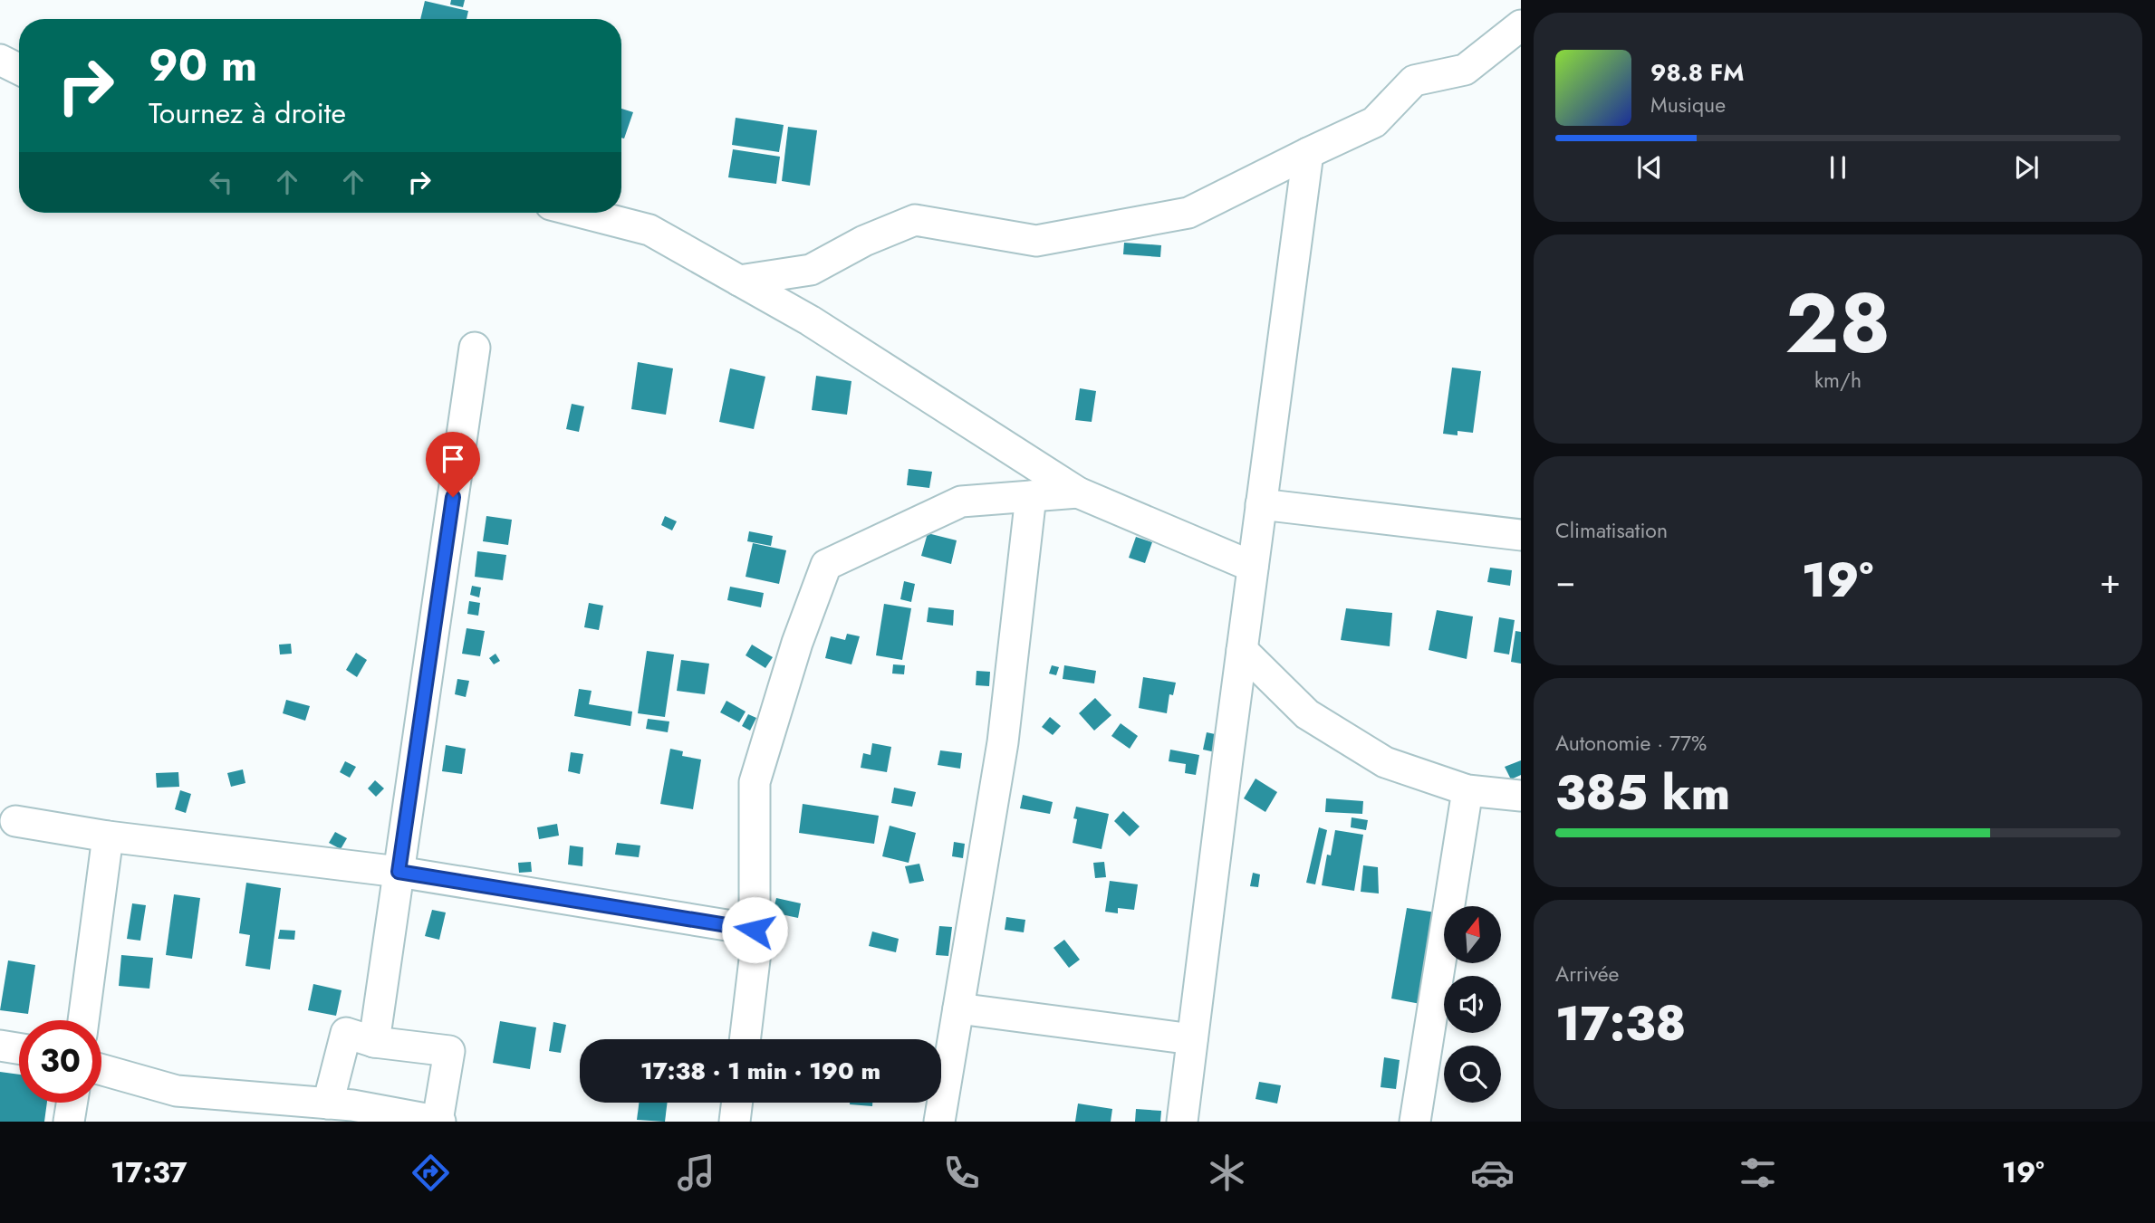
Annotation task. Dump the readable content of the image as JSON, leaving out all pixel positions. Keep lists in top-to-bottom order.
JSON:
{
  "north": "top",
  "page": {
    "turn": ["90 m", "Tournez à droite"],
    "song": ["98.8 FM", "Musique"],
    "tile": [
      ["28", "km/h"],
      "Climatisation",
      ["Autonomie · 77%", "385 km"],
      ["Arrivée", "17:38"]
    ],
    "heat": ["−", "19°", "+"],
    "limit": "30",
    "trip": "17:38 · 1 min · 190 m",
    "tabs": ["17:37", "19°"]
  }
}
